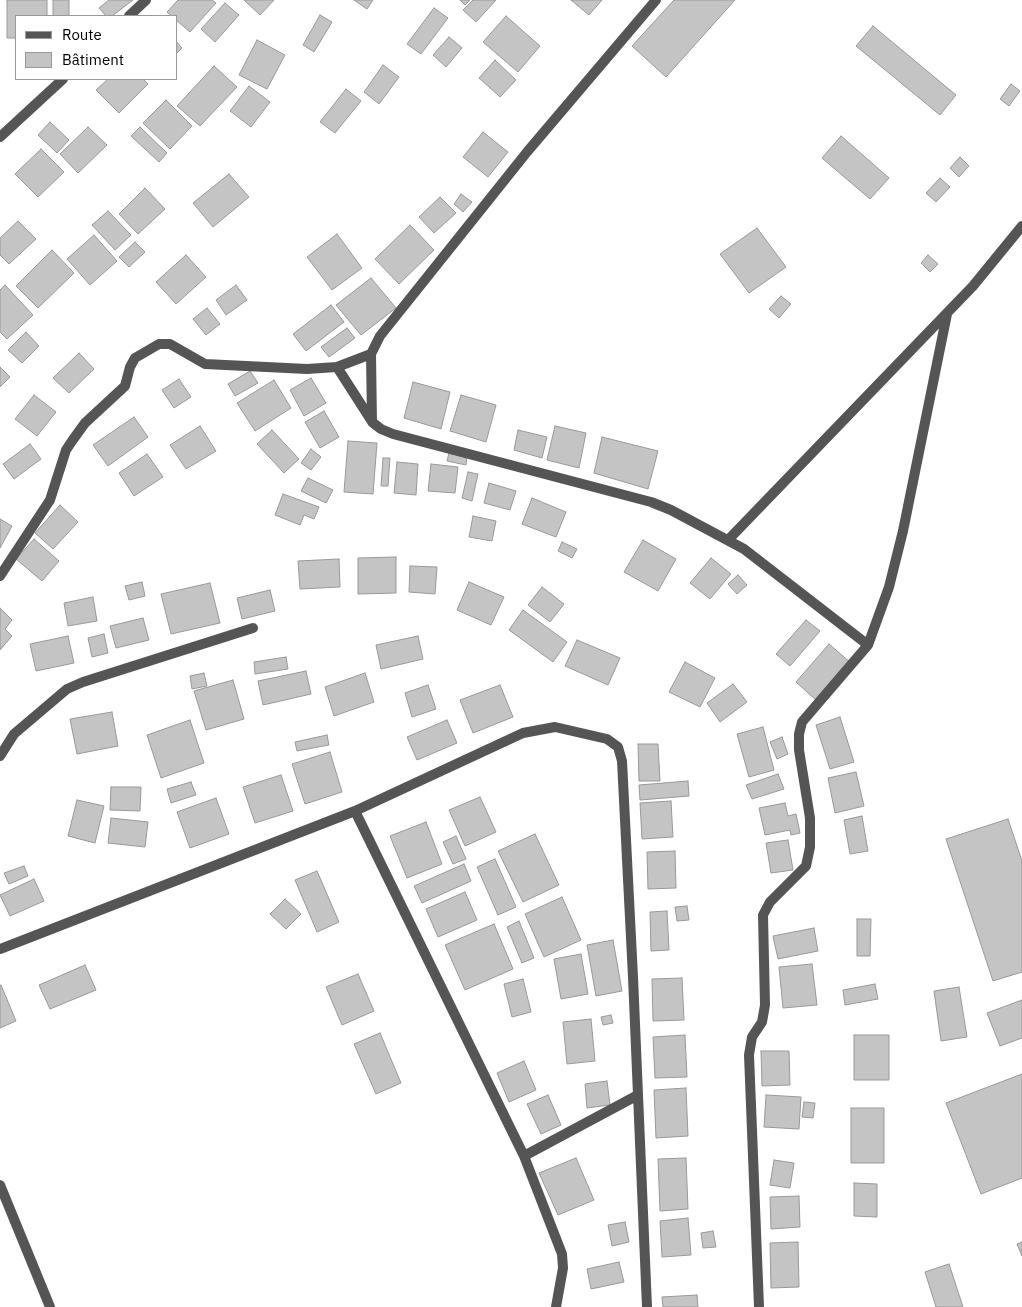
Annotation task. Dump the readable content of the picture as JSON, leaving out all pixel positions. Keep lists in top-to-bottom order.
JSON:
{
  "legend": ["Route", "Bâtiment"]
}
